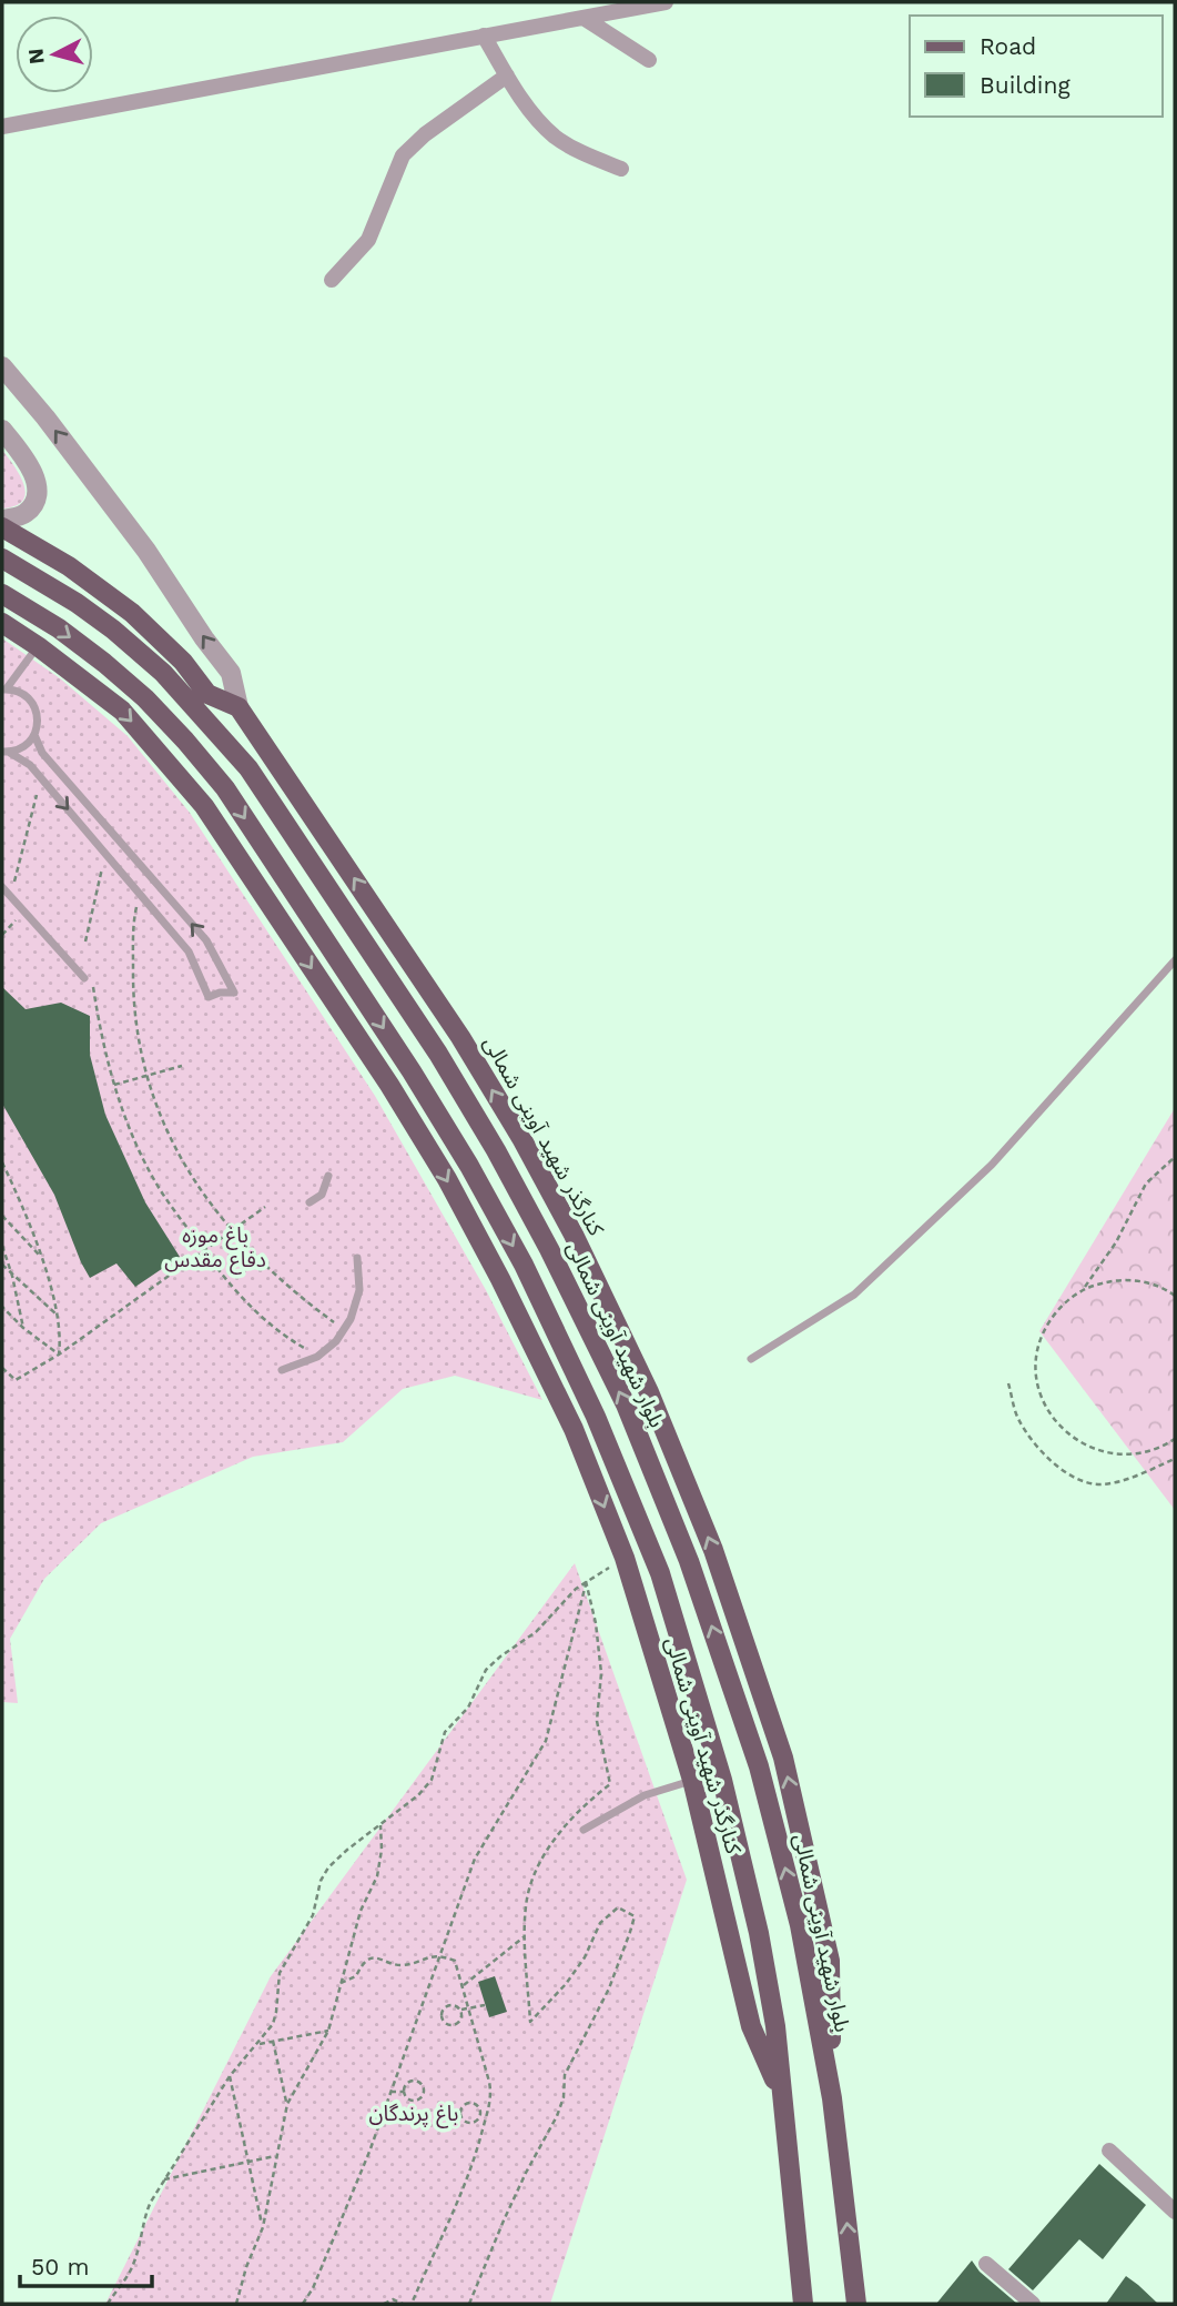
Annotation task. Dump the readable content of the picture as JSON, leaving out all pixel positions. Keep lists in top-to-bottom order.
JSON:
{
  "streets": {
    "main road": ["کنارگذر شهید آوینی شمالی", "بلوار شهید آوینی شمالی"]
  },
  "crossings": [
    ["کنارگذر شهید آوینی شمالی", "بلوار شهید آوینی شمالی"]
  ],
  "parks": ["باغ موزه دفاع مقدس", "باغ پرندگان"],
  "legend": ["Road", "Building"],
  "scale_bar": "50 m",
  "north": "left"
}
